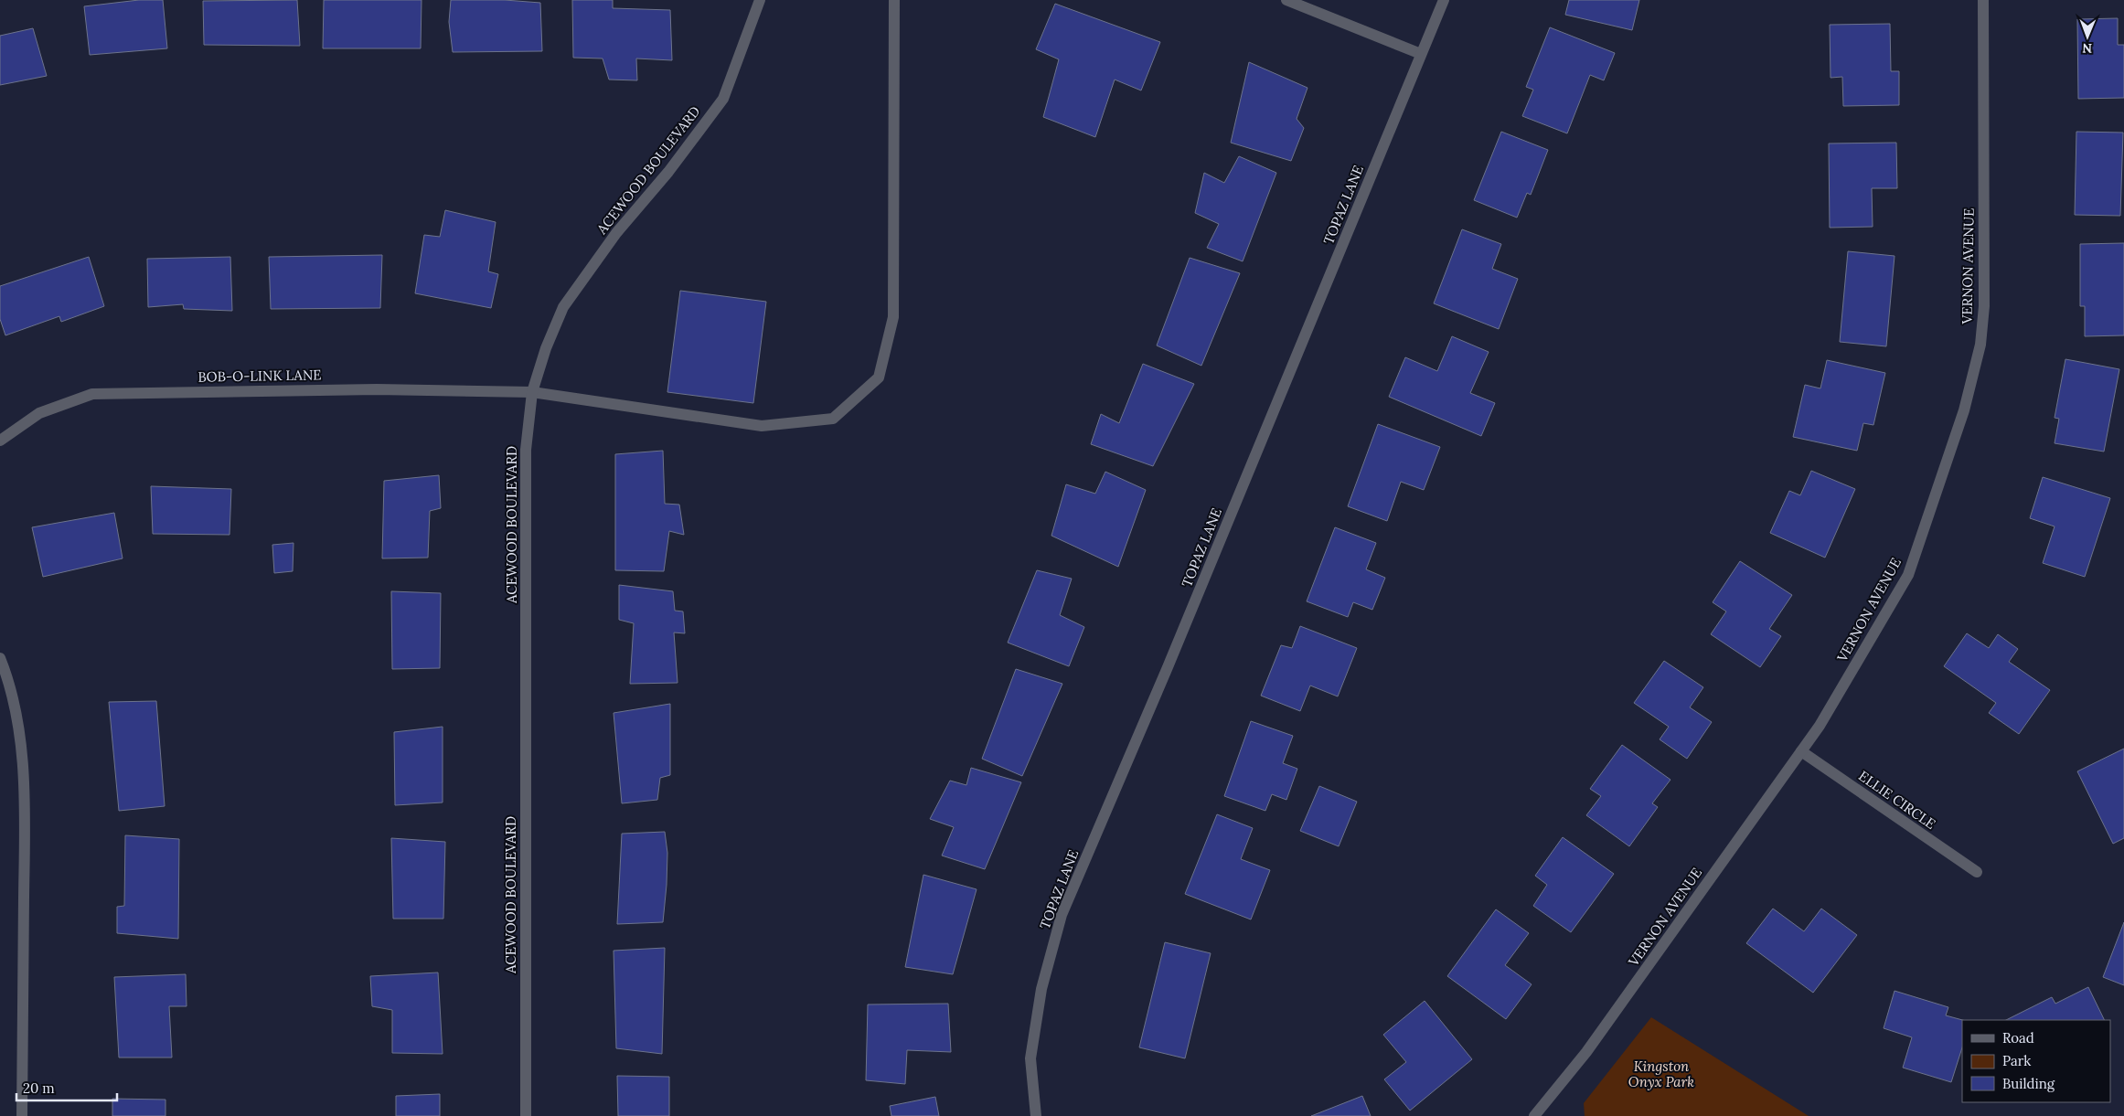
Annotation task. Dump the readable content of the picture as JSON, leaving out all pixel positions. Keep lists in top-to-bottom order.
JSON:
{
  "streets": {
    "street": [
      "ACEWOOD BOULEVARD",
      "TOPAZ LANE",
      "VERNON AVENUE",
      "BOB-O-LINK LANE",
      "ELLIE CIRCLE"
    ]
  },
  "crossings": [
    ["ACEWOOD BOULEVARD", "BOB-O-LINK LANE"],
    ["VERNON AVENUE", "ELLIE CIRCLE"]
  ],
  "parks": ["Kingston Onyx Park"],
  "legend": ["Road", "Park", "Building"],
  "scale_bar": "20 m",
  "north": "bottom"
}
